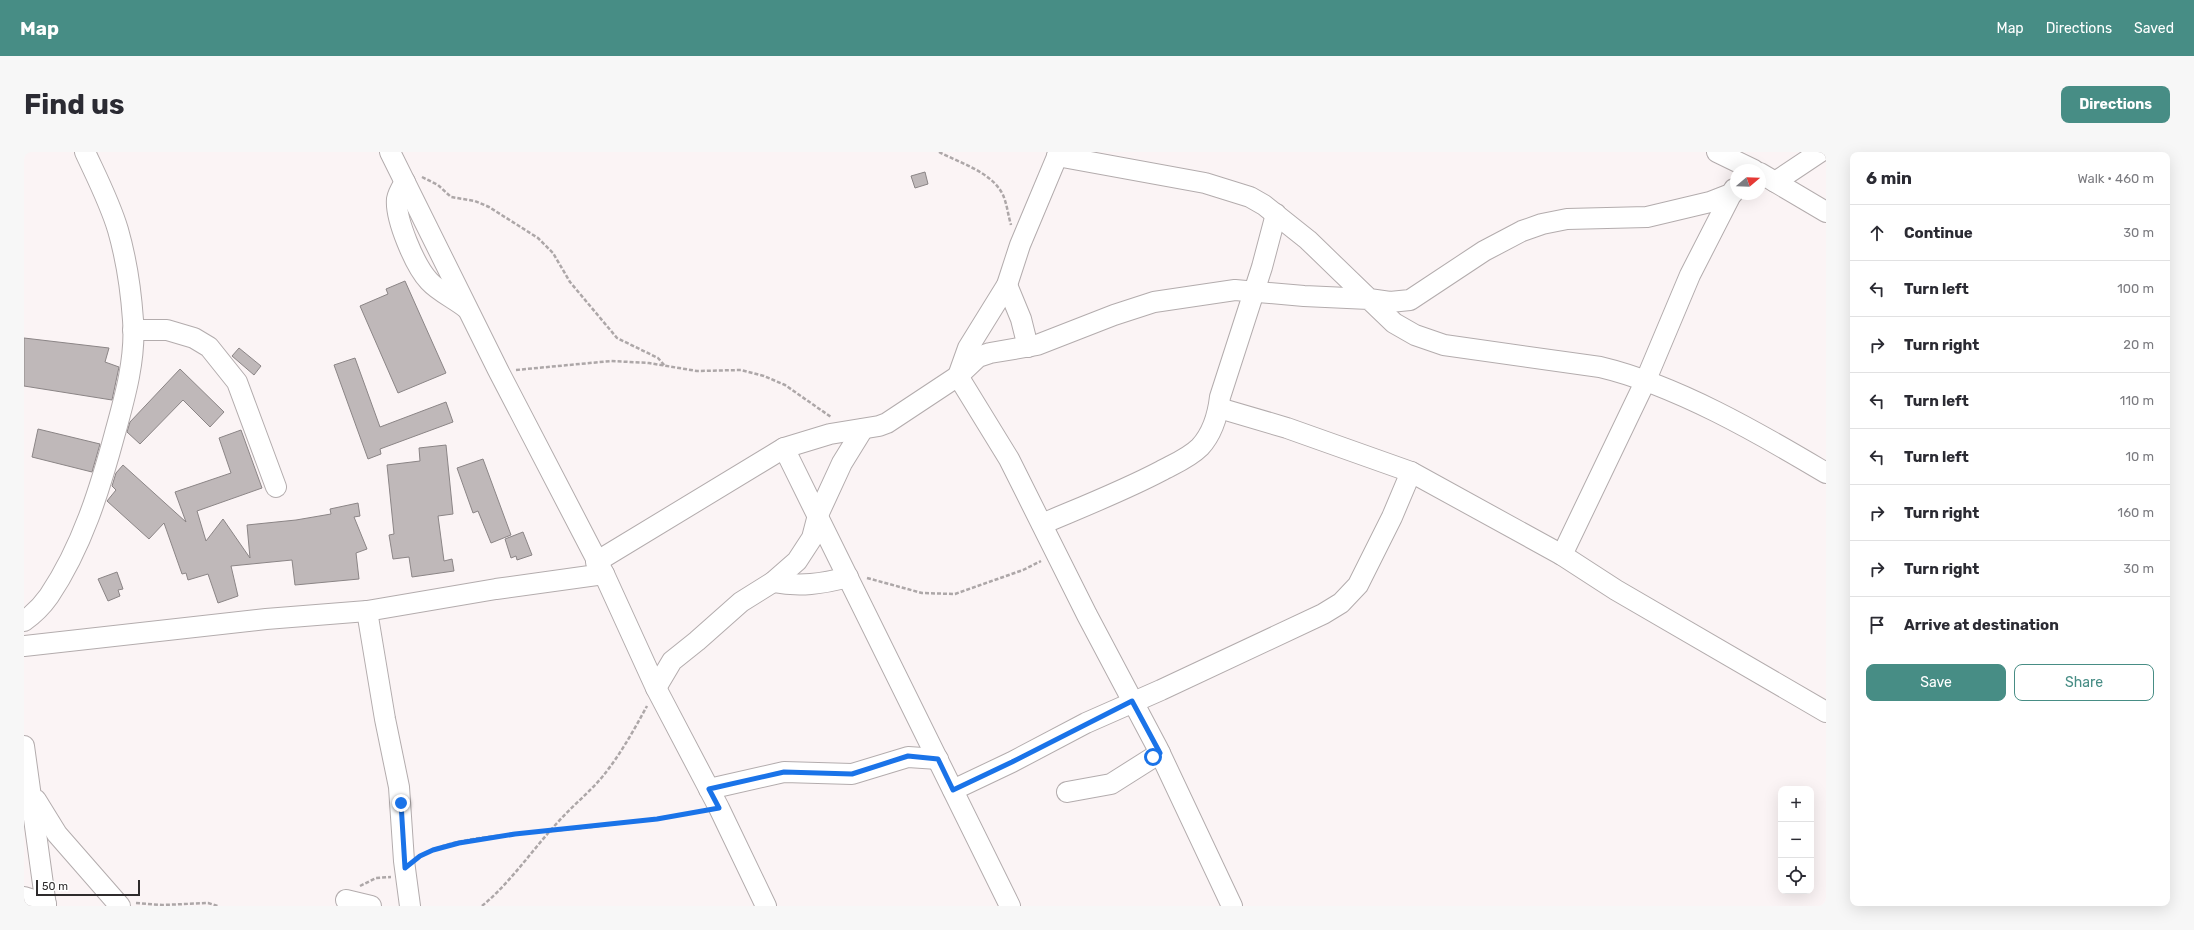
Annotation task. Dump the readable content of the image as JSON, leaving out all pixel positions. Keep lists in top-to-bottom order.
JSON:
{
  "scale_bar": "50 m",
  "north": "right",
  "page": {
    "header": "Map",
    "nav": ["Map", "Directions", "Saved"],
    "buttons": [
      "Directions",
      ["Save", "Share"]
    ],
    "title": "Find us",
    "heading": ["6 min", "Walk · 460 m"],
    "list": [
      ["Continue", "30 m"],
      ["Turn left", "100 m"],
      ["Turn right", "20 m"],
      ["Turn left", "110 m"],
      ["Turn left", "10 m"],
      ["Turn right", "160 m"],
      ["Turn right", "30 m"],
      "Arrive at destination"
    ],
    "map_buttons": ["+", "−"],
    "scale": "50 m"
  }
}
